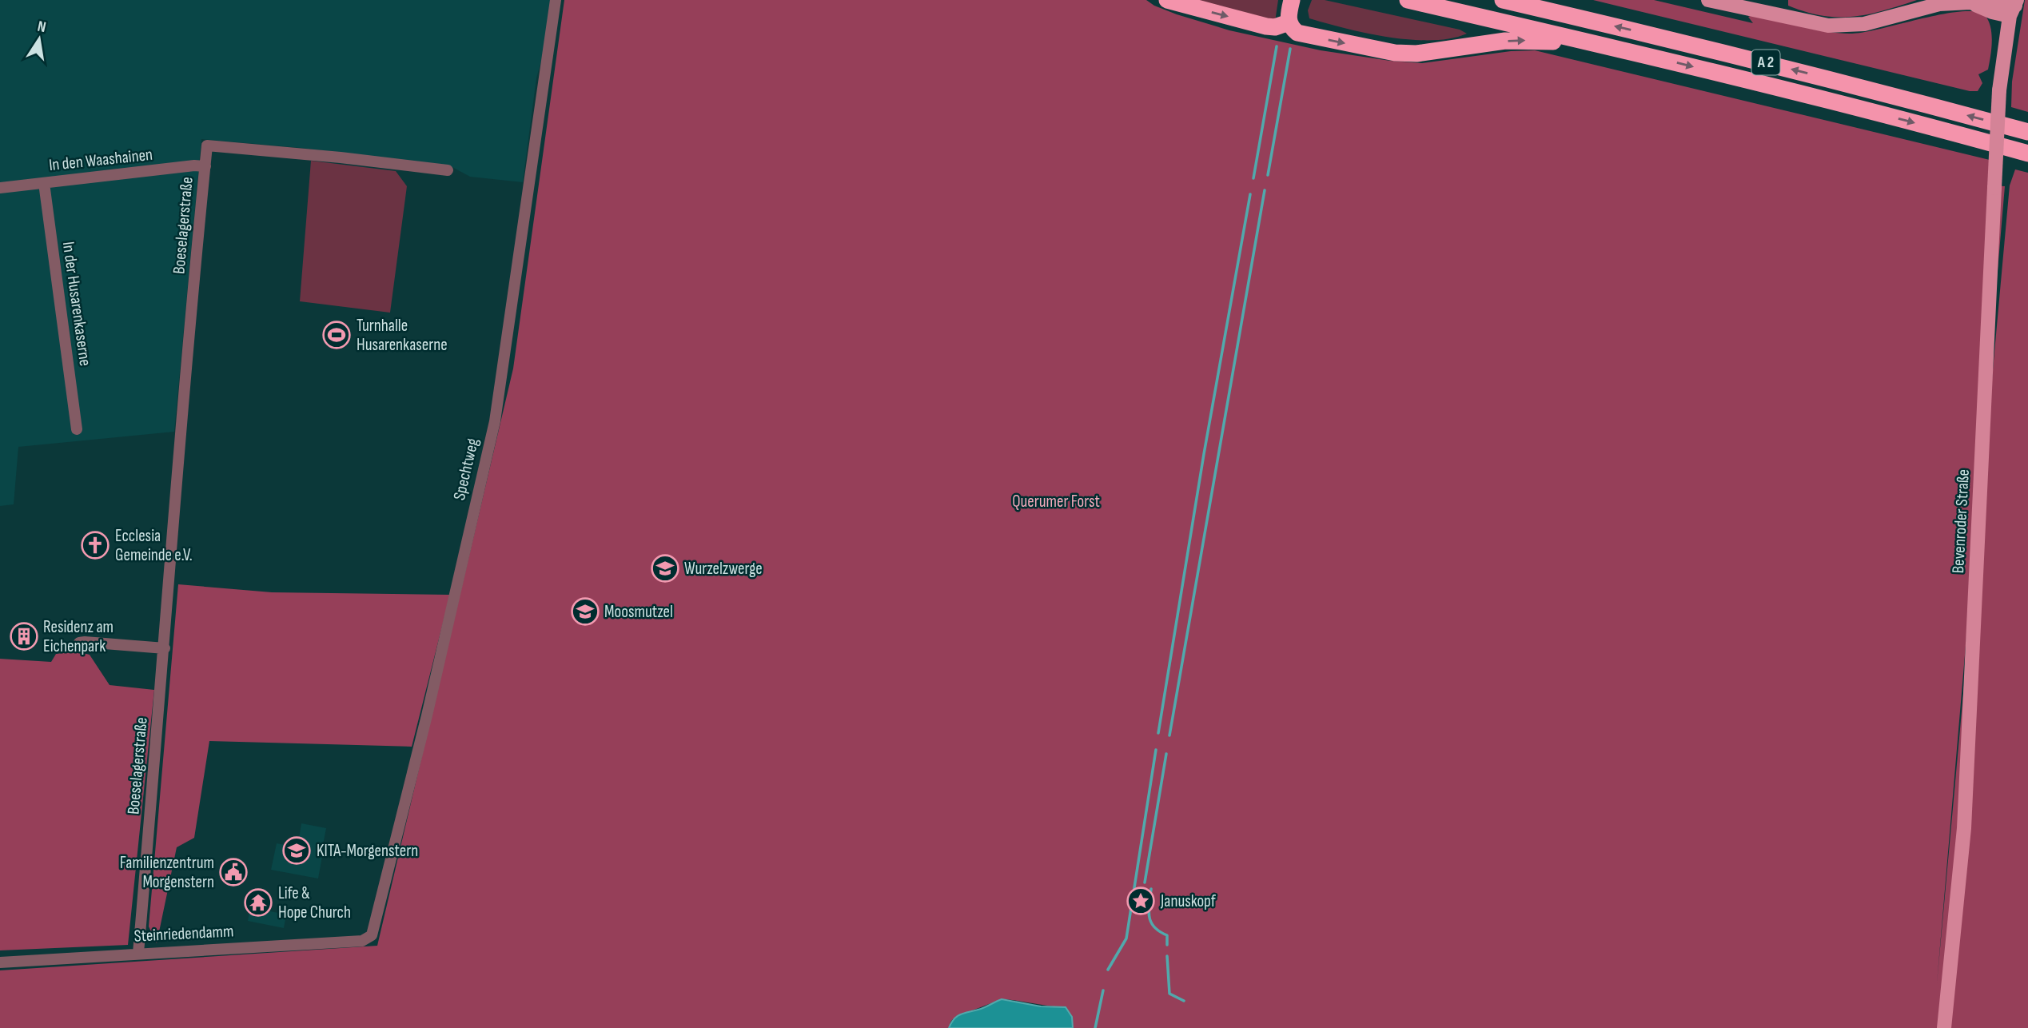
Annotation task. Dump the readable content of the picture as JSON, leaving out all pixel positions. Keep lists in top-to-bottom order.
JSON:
{
  "streets": {
    "highway": ["A 2"],
    "main road": ["Bevenroder Straße"],
    "street": [
      "In den Waashainen",
      "Boeselagerstraße",
      "In der Husarenkaserne",
      "Spechtweg",
      "Steinriedendamm"
    ]
  },
  "crossings": [
    ["In den Waashainen", "Boeselagerstraße"],
    ["In den Waashainen", "In der Husarenkaserne"],
    ["Boeselagerstraße", "Steinriedendamm"],
    ["Spechtweg", "Steinriedendamm"]
  ],
  "parks": ["Querumer Forst"],
  "places": {
    "sports": ["Turnhalle Husarenkaserne"],
    "church": ["Ecclesia Gemeinde e.V."],
    "school or university": ["Wurzelzwerge", "Moosmutzel", "KITA-Morgenstern"],
    "building": ["Residenz am Eichenpark"],
    "public building": ["Familienzentrum Morgenstern"],
    "place": ["Januskopf"],
    "temple": ["Life & Hope Church"]
  },
  "north": "top"
}
